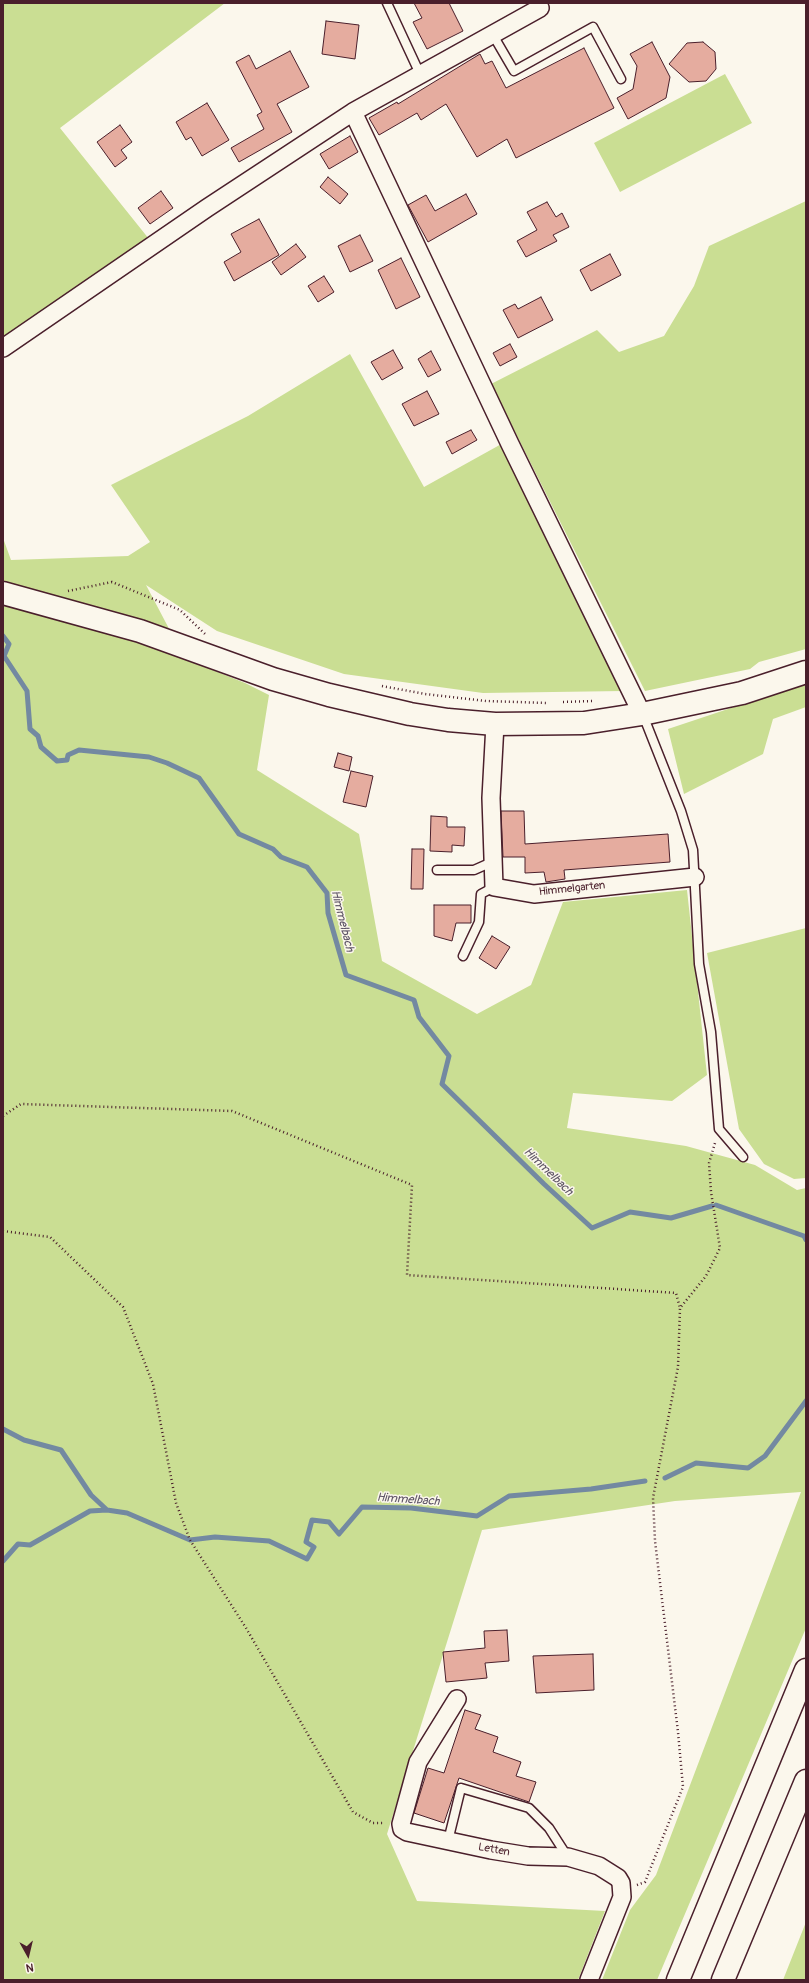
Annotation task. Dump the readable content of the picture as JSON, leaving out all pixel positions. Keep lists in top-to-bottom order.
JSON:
{
  "streets": {
    "street": ["Himmelgarten", "Letten"]
  },
  "water": ["Himmelbach"],
  "north": "bottom"
}
